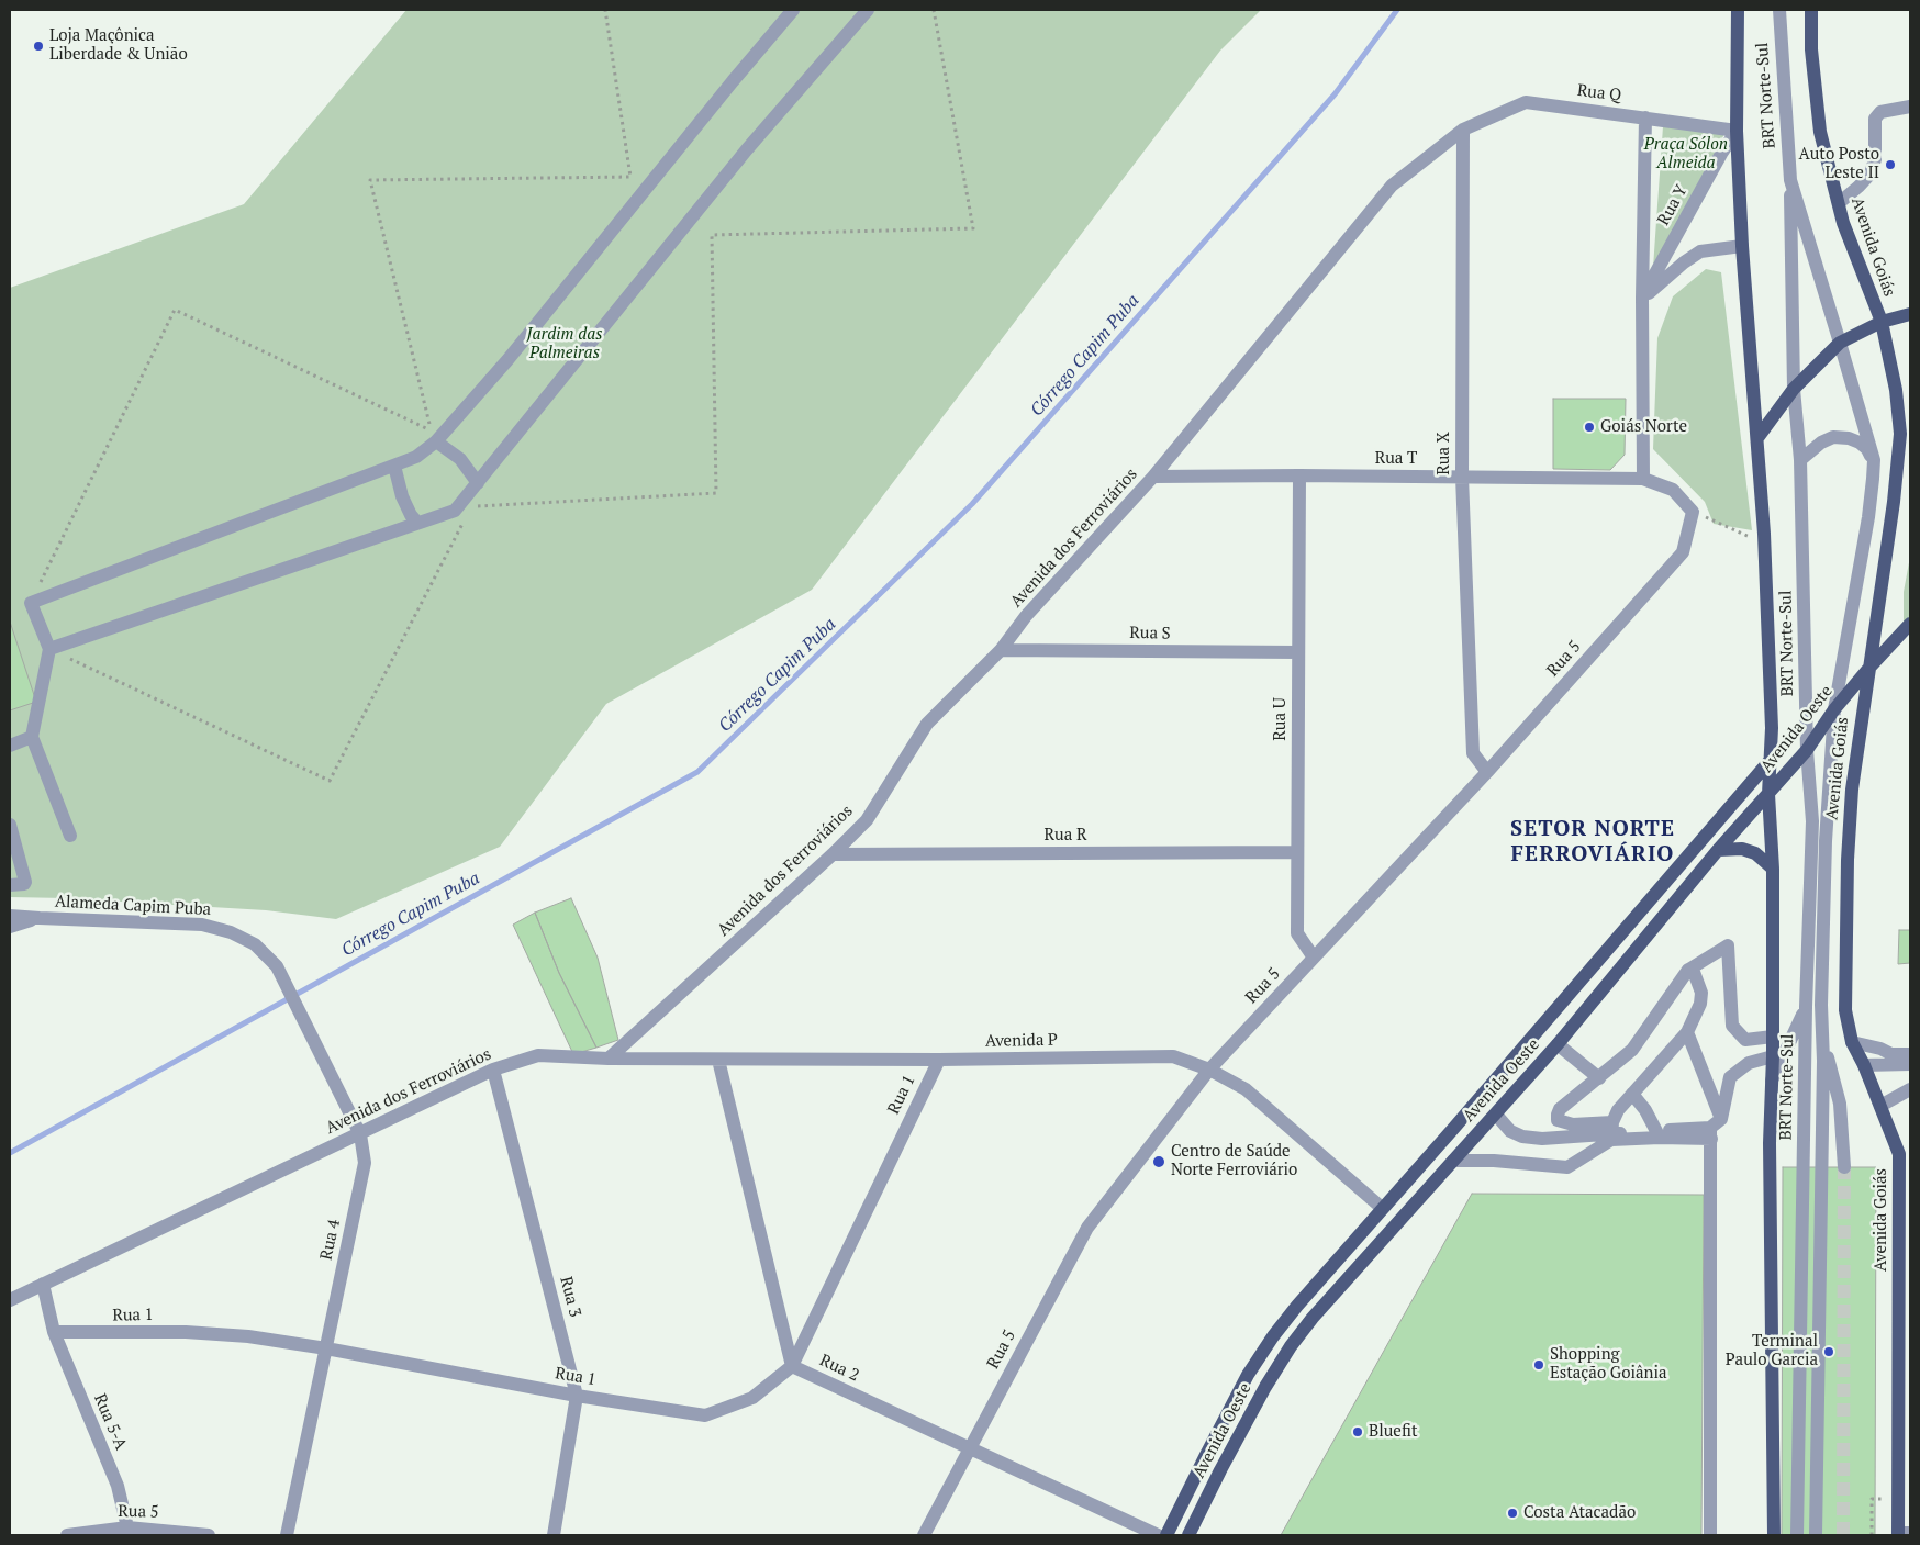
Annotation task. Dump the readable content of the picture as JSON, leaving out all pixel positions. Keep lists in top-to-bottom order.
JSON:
{
  "streets": {
    "main road": ["Avenida Goiás", "Avenida Oeste"],
    "street": [
      "Rua Q",
      "BRT Norte-Sul",
      "Rua Y",
      "Rua X",
      "Rua T",
      "Avenida dos Ferroviários",
      "Rua S",
      "Rua 5",
      "Rua U",
      "Rua R",
      "Alameda Capim Puba",
      "Avenida P",
      "Rua 1",
      "Rua 4",
      "Rua 3",
      "Rua 2",
      "Rua 5-A"
    ]
  },
  "crossings": [
    ["Rua Q", "Rua Y"],
    ["Rua Q", "Rua X"],
    ["Rua Q", "Avenida dos Ferroviários"],
    ["BRT Norte-Sul", "Avenida Oeste"],
    ["Rua Y", "Rua T"],
    ["Avenida Goiás", "Avenida Oeste"],
    ["Rua X", "Rua T"],
    ["Rua X", "Avenida dos Ferroviários"],
    ["Rua X", "Rua 5"],
    ["Rua T", "Avenida dos Ferroviários"],
    ["Rua T", "Rua 5"],
    ["Rua T", "Rua U"],
    ["Avenida dos Ferroviários", "Rua S"],
    ["Avenida dos Ferroviários", "Rua R"],
    ["Avenida dos Ferroviários", "Avenida P"],
    ["Avenida dos Ferroviários", "Rua 4"],
    ["Avenida dos Ferroviários", "Rua 3"],
    ["Rua S", "Rua U"],
    ["Rua 5", "Rua U"],
    ["Rua 5", "Avenida P"],
    ["Rua 5", "Rua 2"],
    ["Rua 5", "Rua 5-A"],
    ["Rua U", "Rua R"],
    ["Avenida Oeste", "Avenida P"],
    ["Alameda Capim Puba", "Rua 4"],
    ["Avenida P", "Rua 1"],
    ["Rua 1", "Rua 4"],
    ["Rua 1", "Rua 3"],
    ["Rua 1", "Rua 2"],
    ["Rua 1", "Rua 5-A"]
  ],
  "districts": ["SETOR NORTE FERROVIÁRIO"],
  "water": ["Córrego Capim Puba"],
  "parks": ["Praça Sólon Almeida", "Jardim das Palmeiras"],
  "places": [
    "Loja Maçônica Liberdade & União",
    "Auto Posto Leste II",
    "Goiás Norte",
    "Centro de Saúde Norte Ferroviário",
    "Terminal Paulo Garcia",
    "Shopping Estação Goiânia",
    "Bluefit",
    "Costa Atacadão"
  ]
}
